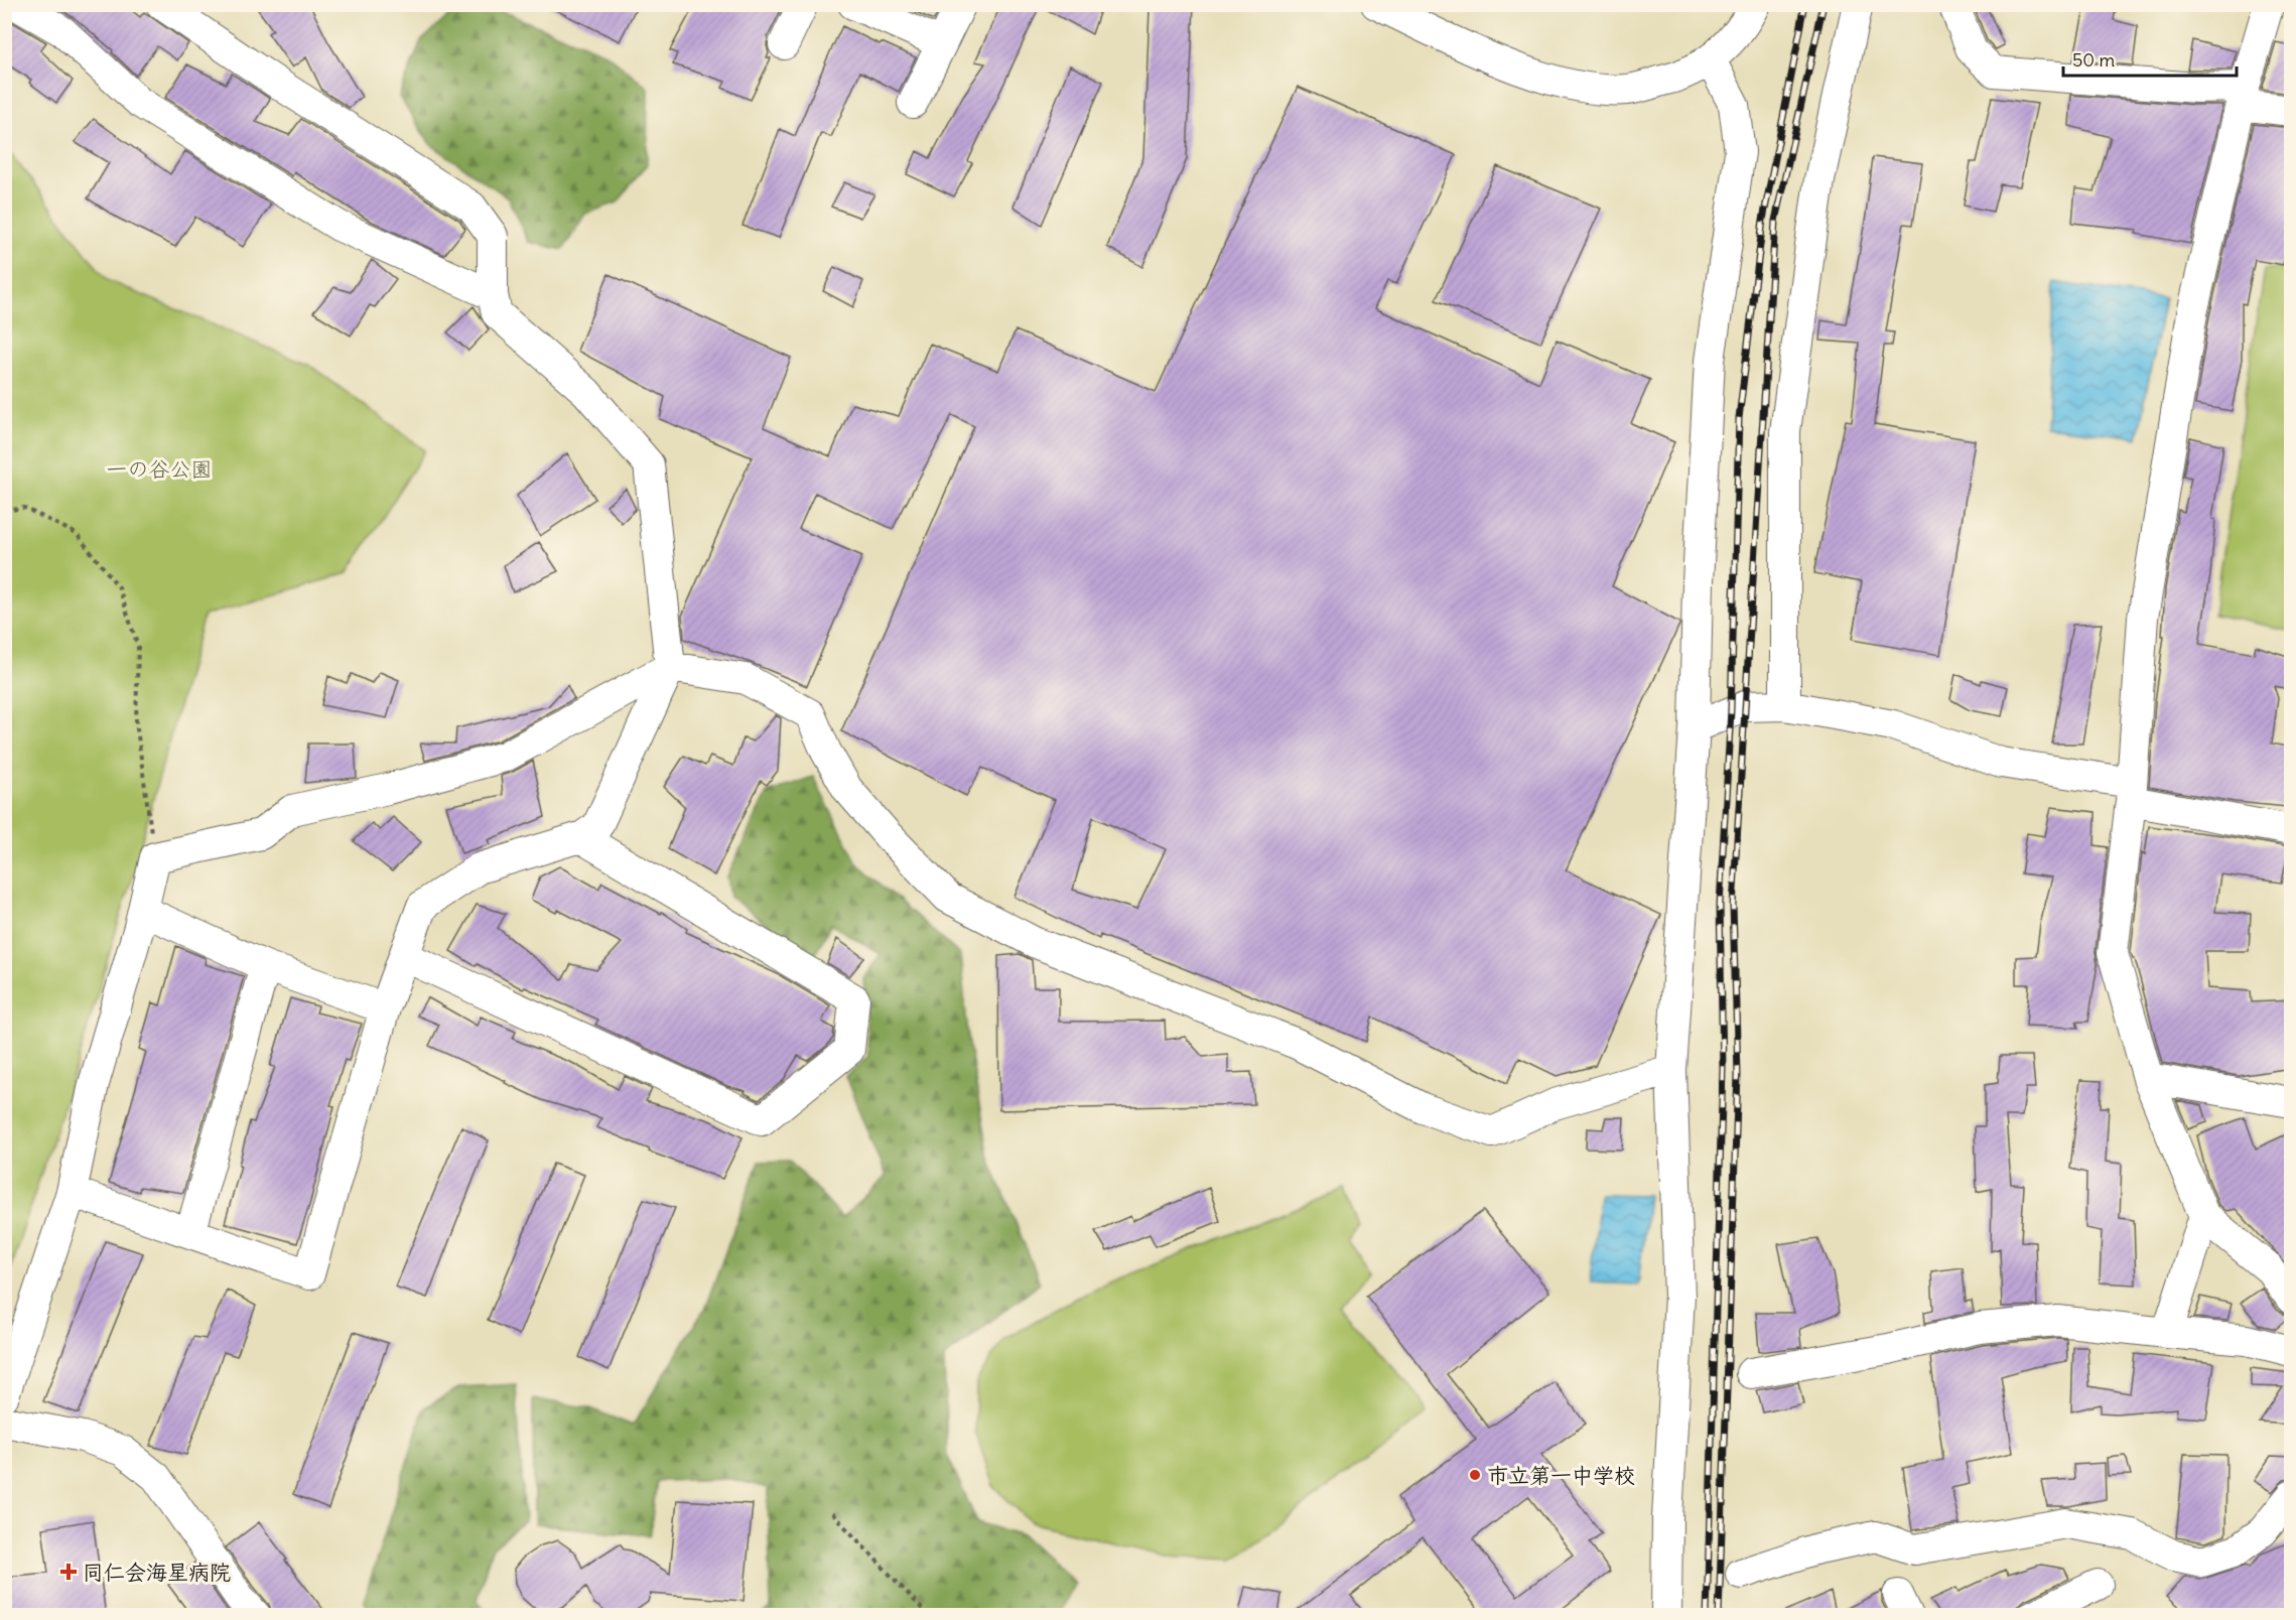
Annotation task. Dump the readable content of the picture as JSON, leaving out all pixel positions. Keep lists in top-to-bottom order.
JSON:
{
  "parks": ["一の谷公園"],
  "places": {
    "other": ["市立第一中学校"],
    "health": ["同仁会海星病院"]
  },
  "scale_bar": "50 m"
}
